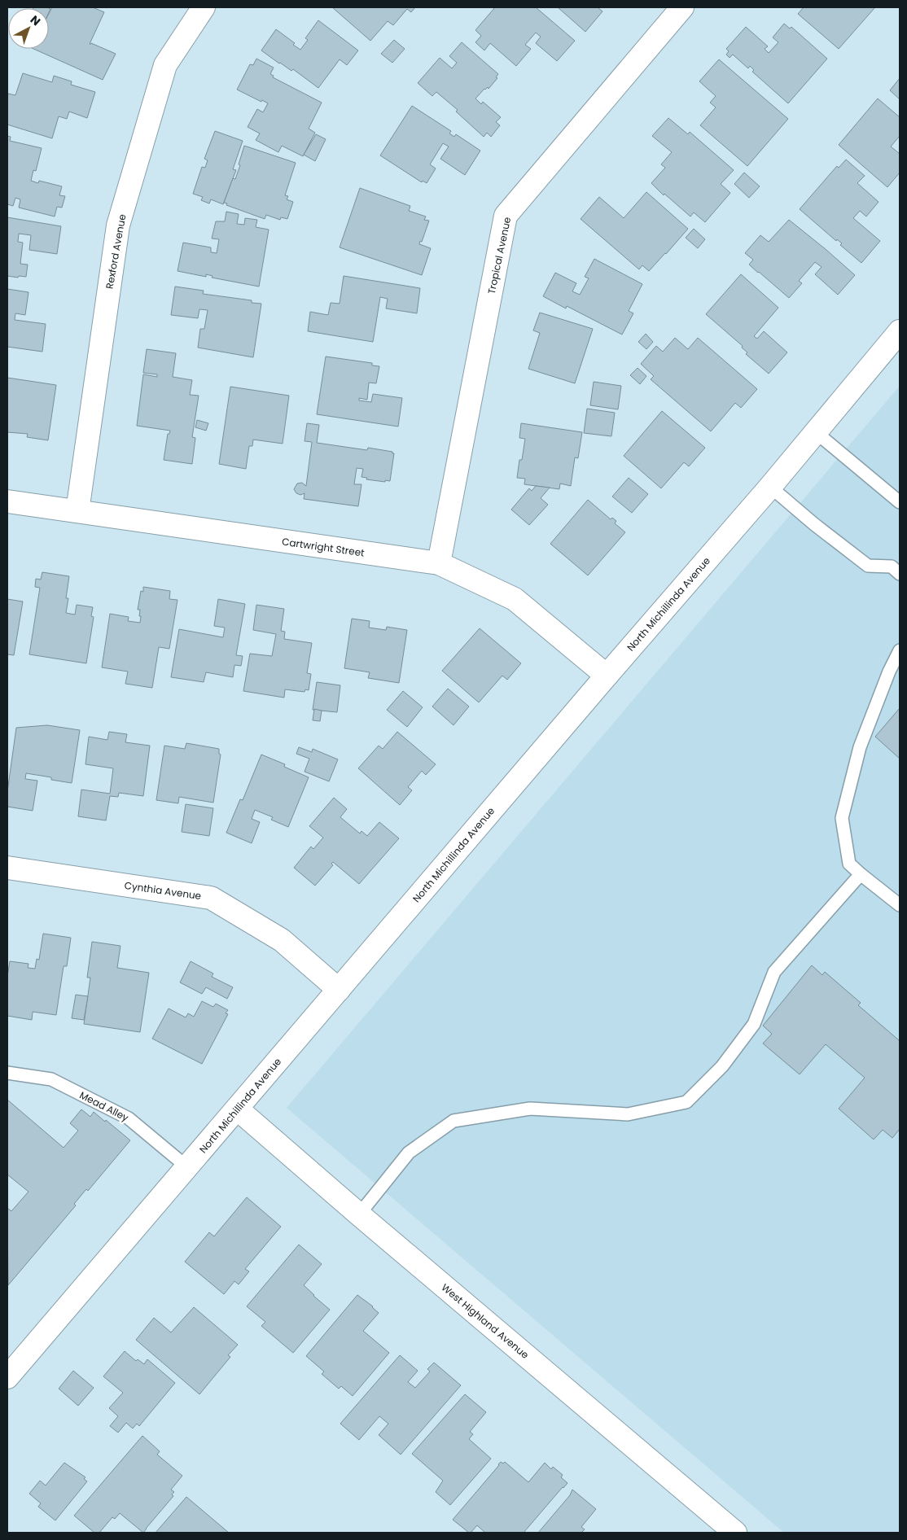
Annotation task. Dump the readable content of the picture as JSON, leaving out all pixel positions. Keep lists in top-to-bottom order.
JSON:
{
  "streets": {
    "street": [
      "Rexford Avenue",
      "Tropical Avenue",
      "Cartwright Street",
      "North Michillinda Avenue",
      "Cynthia Avenue",
      "West Highland Avenue"
    ],
    "lane": ["Mead Alley"]
  },
  "crossings": [
    ["Rexford Avenue", "Cartwright Street"],
    ["Tropical Avenue", "Cartwright Street"],
    ["Cartwright Street", "North Michillinda Avenue"],
    ["North Michillinda Avenue", "Cynthia Avenue"],
    ["North Michillinda Avenue", "Mead Alley"],
    ["North Michillinda Avenue", "West Highland Avenue"]
  ],
  "north": "top right"
}
